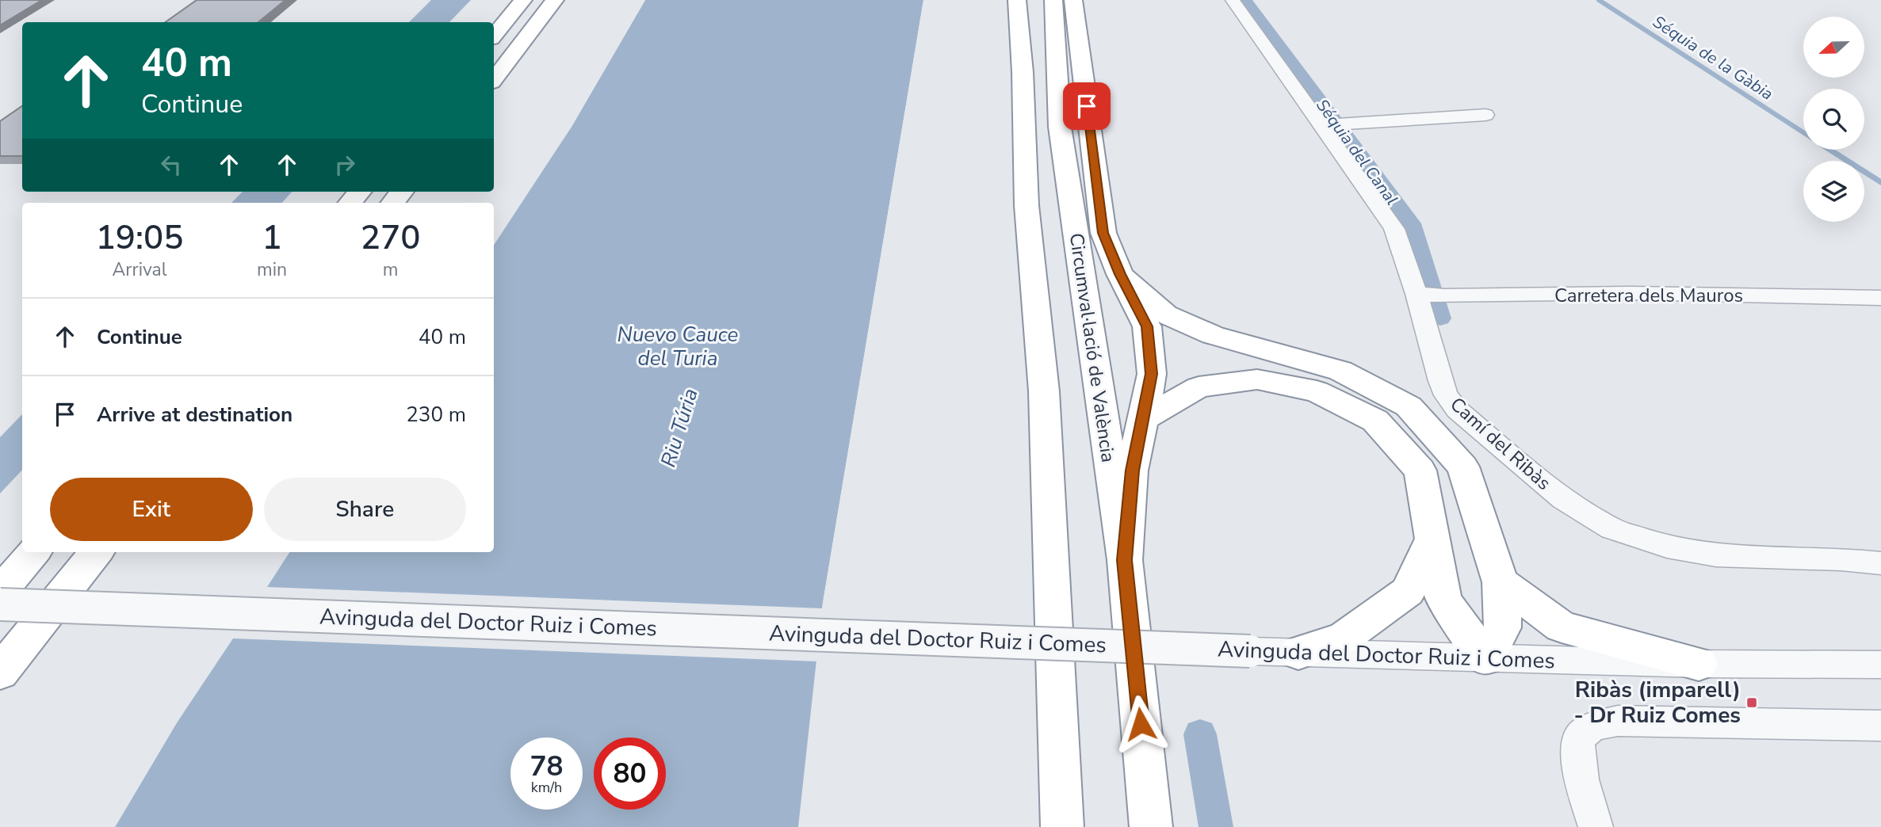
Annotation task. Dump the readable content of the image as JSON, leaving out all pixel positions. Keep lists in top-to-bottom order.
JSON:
{
  "streets": {
    "highway": ["Circumval·lació de València"],
    "street": ["Carretera dels Mauros", "Camí del Ribàs", "Avinguda del Doctor Ruiz i Comes"]
  },
  "crossings": [
    ["Carretera dels Mauros", "Camí del Ribàs"]
  ],
  "water": [
    "Séquia de la Gàbia",
    "Séquia del Canal",
    "Nuevo Cauce del Turia",
    "Riu Túria"
  ],
  "places": {
    "transit": ["Ribàs (imparell) - Dr Ruiz Comes"]
  },
  "north": "left",
  "page": {
    "turn": ["40 m", "Continue"],
    "eta": [
      "19:05",
      "Arrival",
      "1",
      "min",
      "270",
      "m"
    ],
    "list": [
      {
        "name": "Continue",
        "value": "40 m"
      },
      {
        "name": "Arrive at destination",
        "value": "230 m"
      }
    ],
    "buttons": ["Exit", "Share"],
    "speed": "78 km/h",
    "limit": "80"
  }
}
